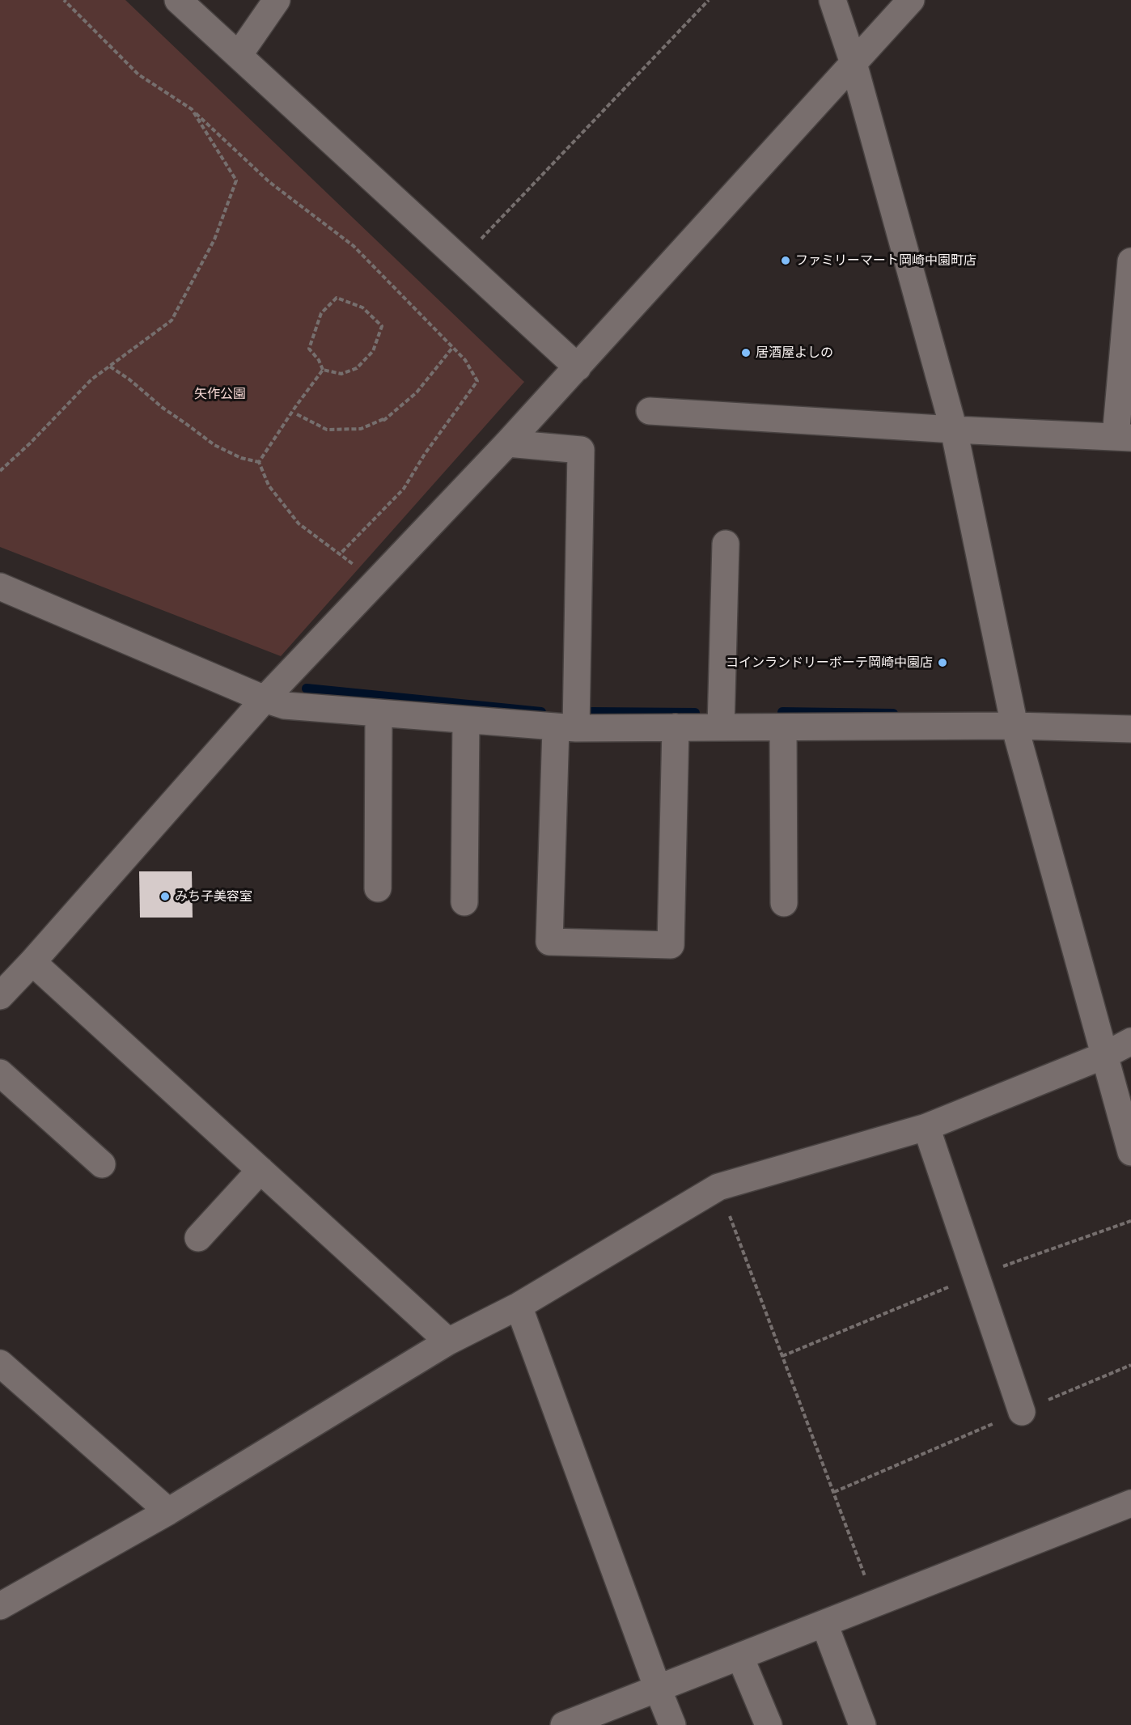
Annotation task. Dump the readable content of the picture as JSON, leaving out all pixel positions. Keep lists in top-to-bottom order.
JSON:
{
  "parks": ["矢作公園"],
  "places": [
    "ファミリーマート岡崎中園町店",
    "居酒屋よしの",
    "コインランドリーボーテ岡崎中園店",
    "みち子美容室"
  ]
}
